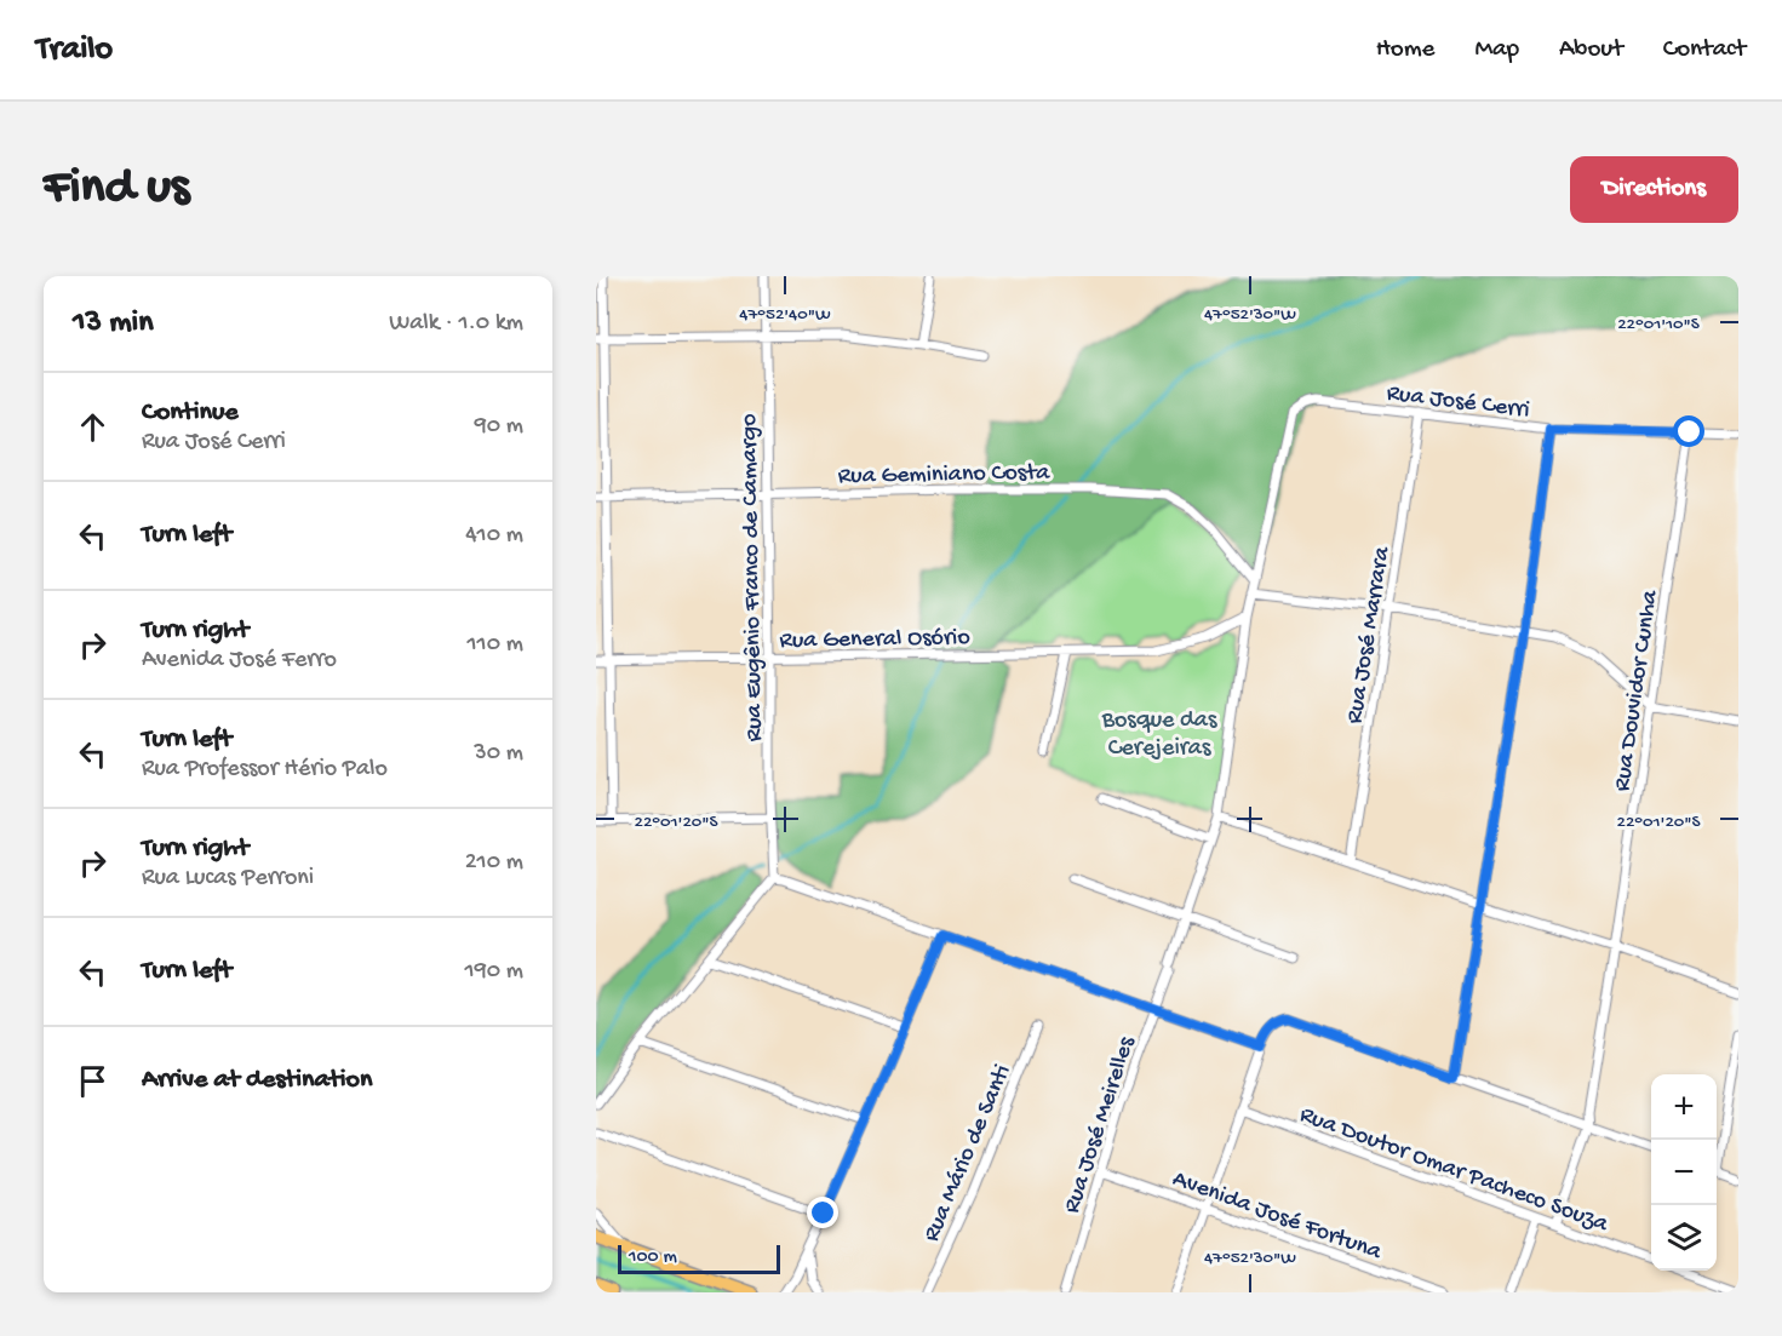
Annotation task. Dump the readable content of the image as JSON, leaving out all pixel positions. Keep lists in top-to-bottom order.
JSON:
{
  "streets": {
    "street": [
      "Rua José Cerri",
      "Rua Geminiano Costa",
      "Rua Eugênio Franco de Camargo",
      "Rua José Marrara",
      "Rua General Osório",
      "Rua Douvidor Cunha",
      "Rua José Meirelles",
      "Rua Mário de Santi",
      "Rua Doutor Omar Pacheco Souza",
      "Avenida José Fortuna"
    ]
  },
  "crossings": [
    ["Rua José Cerri", "Rua José Marrara"],
    ["Rua José Cerri", "Rua Douvidor Cunha"],
    ["Rua José Cerri", "Rua José Meirelles"],
    ["Rua Geminiano Costa", "Rua Eugênio Franco de Camargo"],
    ["Rua Geminiano Costa", "Rua José Meirelles"],
    ["Rua Eugênio Franco de Camargo", "Rua General Osório"],
    ["Rua General Osório", "Rua José Meirelles"],
    ["Rua Douvidor Cunha", "Rua Doutor Omar Pacheco Souza"],
    ["Rua José Meirelles", "Avenida José Fortuna"]
  ],
  "parks": ["Bosque das Cerejeiras"],
  "scale_bar": "100 m",
  "page": {
    "header": "Trailo",
    "nav": [
      "Home",
      "Map",
      "About",
      "Contact"
    ],
    "buttons": "Directions",
    "title": "Find us",
    "heading": ["13 min", "Walk · 1.0 km"],
    "list": [
      ["Continue", "Rua José Cerri", "90 m"],
      ["Turn left", "410 m"],
      ["Turn right", "Avenida José Ferro", "110 m"],
      ["Turn left", "Rua Professor Hério Palo", "30 m"],
      ["Turn right", "Rua Lucas Perroni", "210 m"],
      ["Turn left", "190 m"],
      "Arrive at destination"
    ],
    "map_buttons": ["+", "−"],
    "scale": "100 m"
  },
  "coordinates": [
    "47°52'40\"W",
    "47°52'30\"W",
    "22°01'10\"S",
    "22°01'20\"S"
  ]
}
